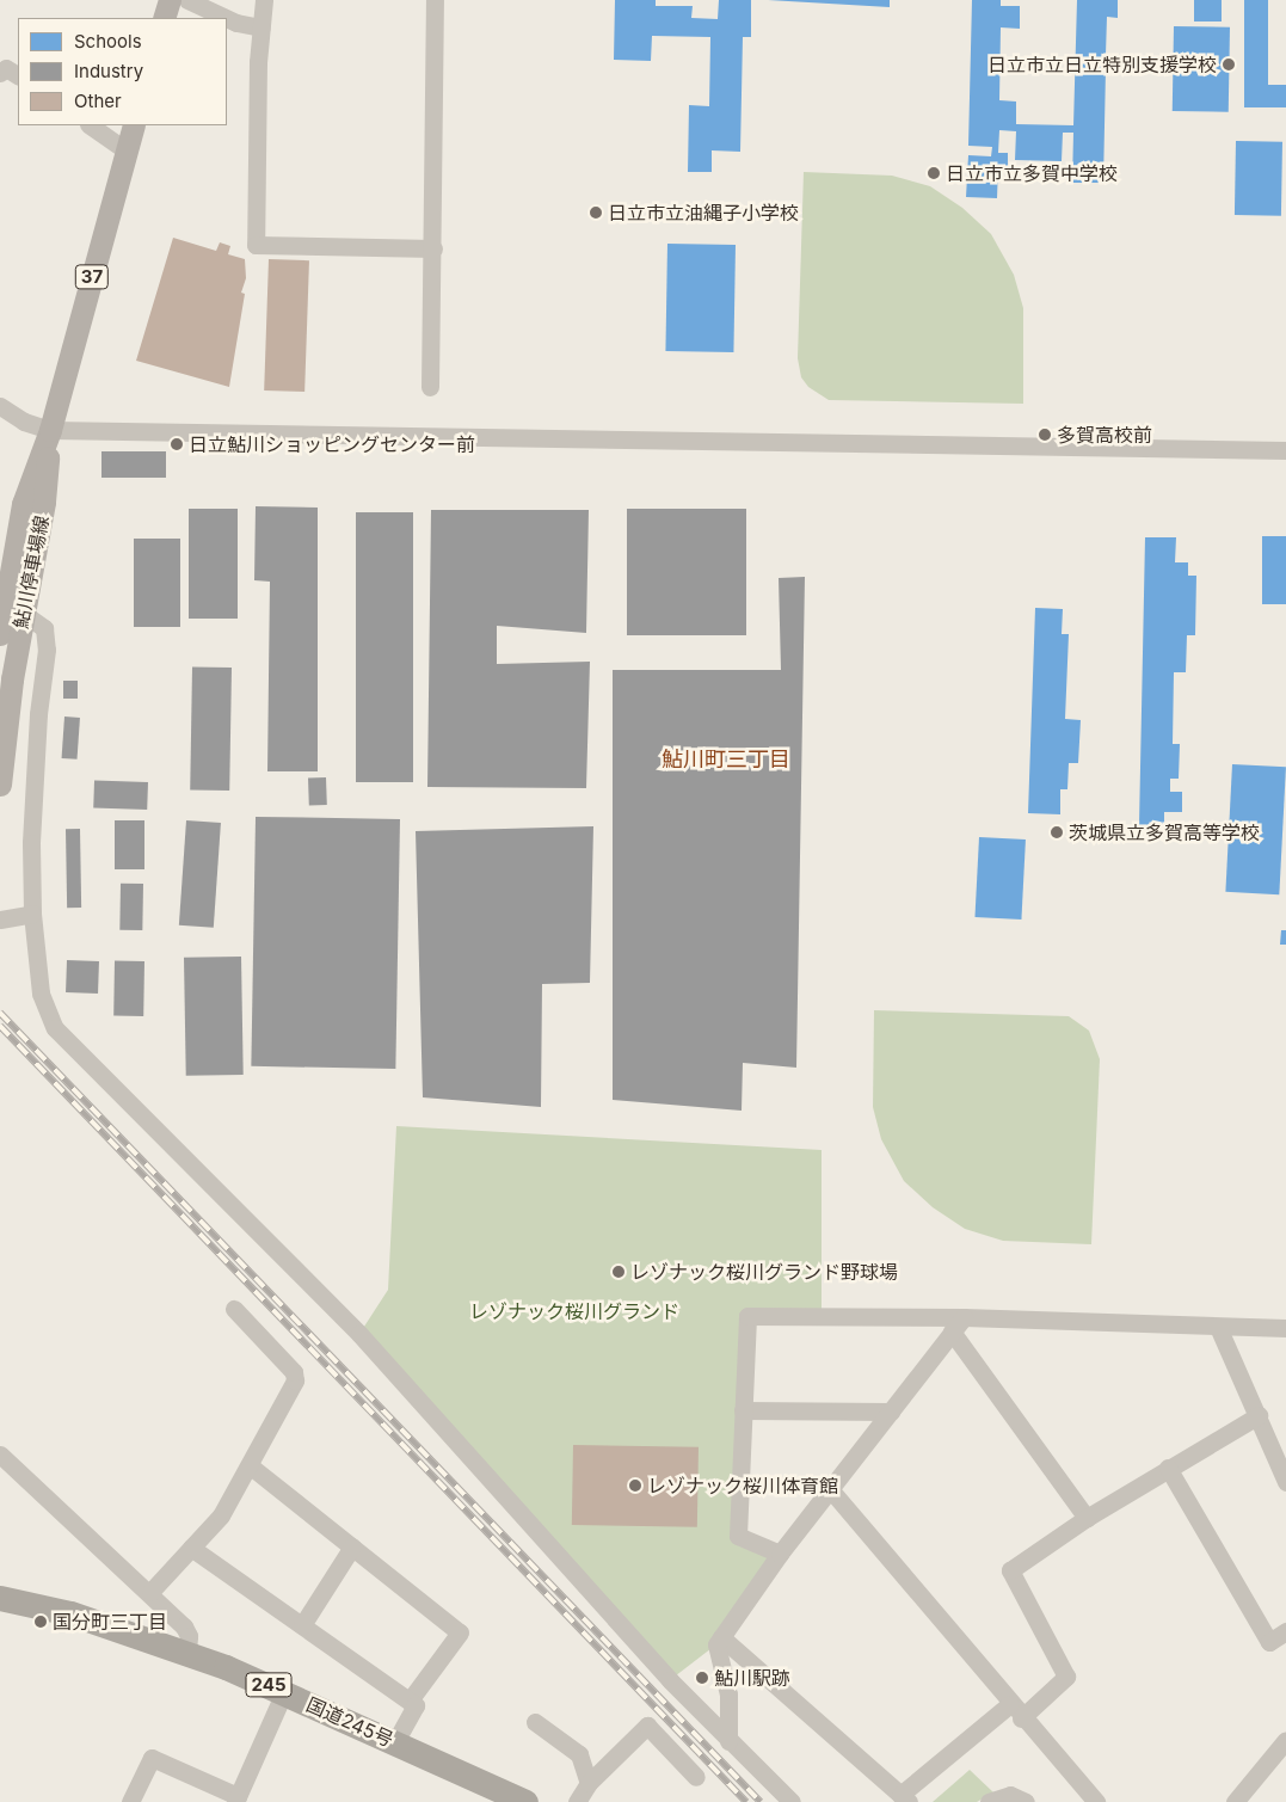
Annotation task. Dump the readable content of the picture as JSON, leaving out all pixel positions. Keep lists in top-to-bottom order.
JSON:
{
  "streets": {
    "highway": ["245", "国道245号"],
    "main road": ["37", "鮎川停車場線"]
  },
  "districts": ["鮎川町三丁目"],
  "parks": ["レゾナック桜川グランド"],
  "places": [
    "日立市立日立特別支援学校",
    "日立市立多賀中学校",
    "日立市立油縄子小学校",
    "多賀高校前",
    "日立鮎川ショッピングセンター前",
    "茨城県立多賀高等学校",
    "レゾナック桜川グランド野球場",
    "レゾナック桜川体育館",
    "国分町三丁目",
    "鮎川駅跡"
  ],
  "legend": ["Schools", "Industry", "Other"]
}
